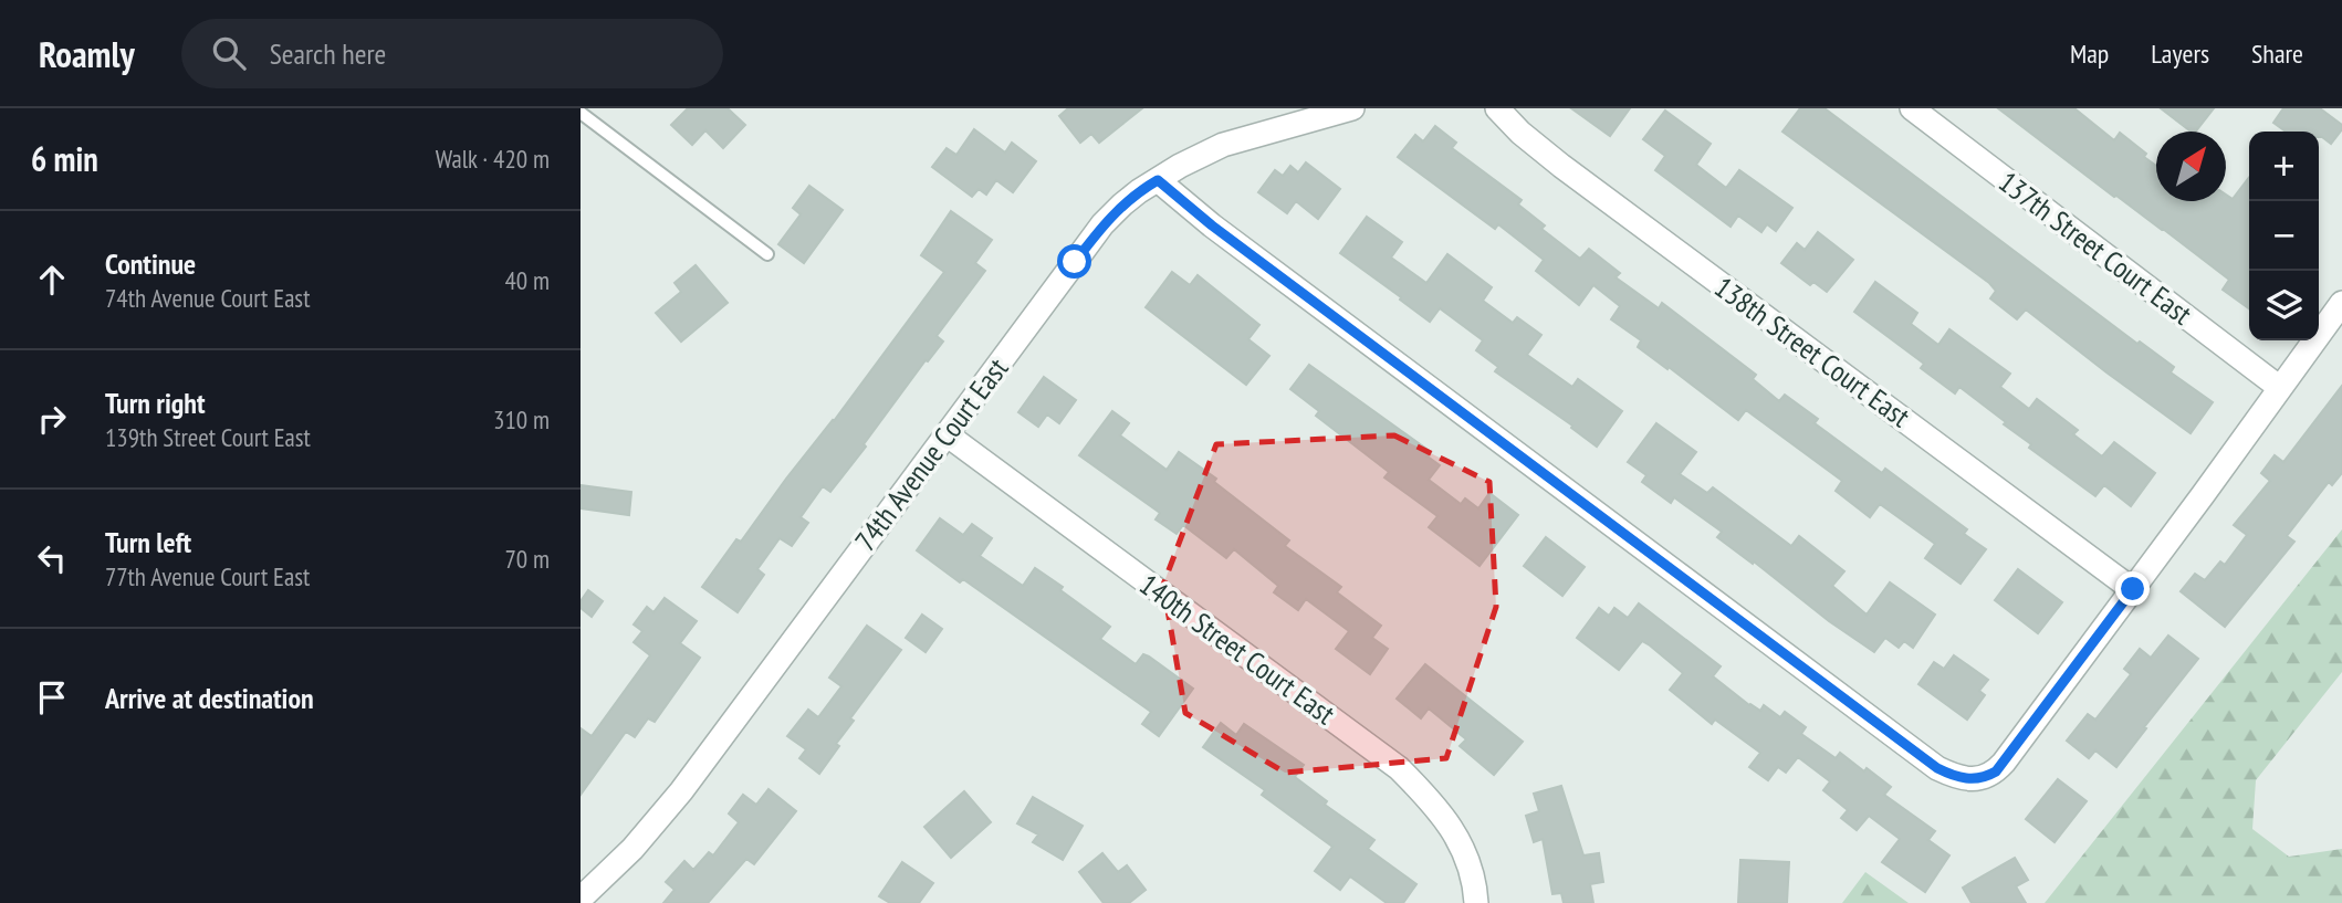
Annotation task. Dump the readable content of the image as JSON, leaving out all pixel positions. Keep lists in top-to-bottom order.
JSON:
{
  "streets": {
    "street": [
      "137th Street Court East",
      "138th Street Court East",
      "74th Avenue Court East",
      "140th Street Court East"
    ]
  },
  "crossings": [
    ["74th Avenue Court East", "140th Street Court East"]
  ],
  "north": "top right",
  "page": {
    "header": "Roamly",
    "search": "Search here",
    "nav": ["Map", "Layers", "Share"],
    "heading": ["6 min", "Walk · 420 m"],
    "map_buttons": ["+", "−"],
    "list": [
      ["Continue", "74th Avenue Court East", "40 m"],
      ["Turn right", "139th Street Court East", "310 m"],
      ["Turn left", "77th Avenue Court East", "70 m"],
      "Arrive at destination"
    ]
  }
}
